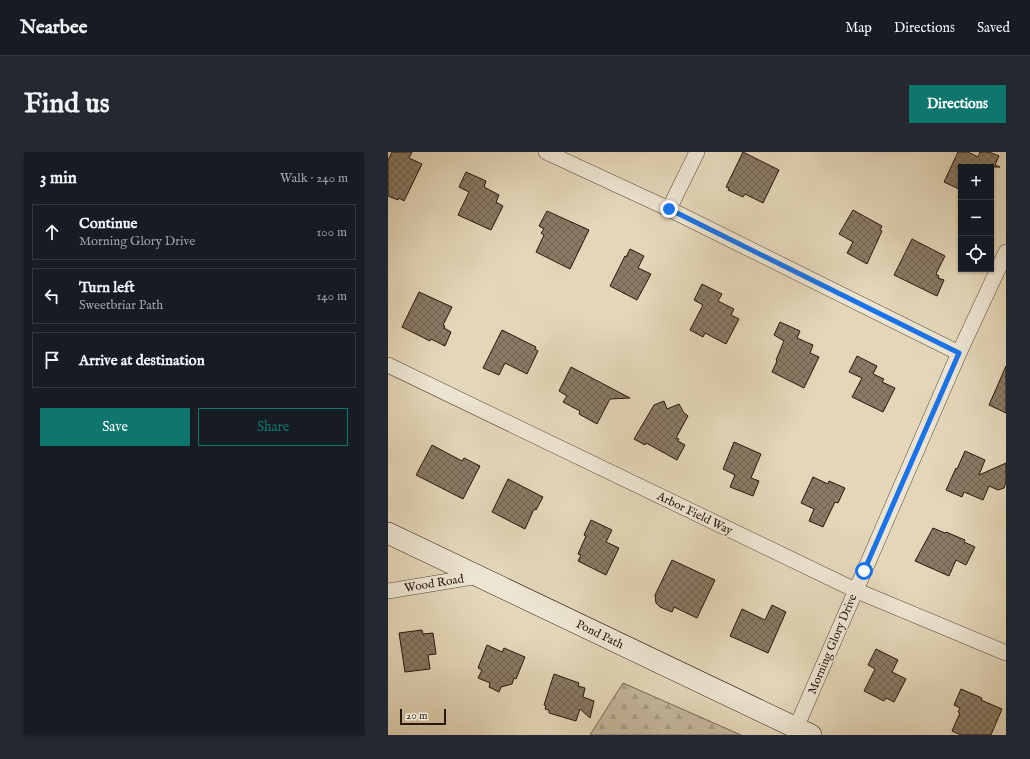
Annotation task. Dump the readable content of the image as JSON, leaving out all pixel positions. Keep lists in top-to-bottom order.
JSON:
{
  "streets": {
    "street": [
      "Arbor Field Way",
      "Wood Road",
      "Pond Path",
      "Morning Glory Drive"
    ]
  },
  "crossings": [
    ["Arbor Field Way", "Morning Glory Drive"],
    ["Wood Road", "Pond Path"],
    ["Pond Path", "Morning Glory Drive"]
  ],
  "scale_bar": "20 m",
  "page": {
    "header": "Nearbee",
    "nav": ["Map", "Directions", "Saved"],
    "buttons": [
      "Directions",
      ["Save", "Share"]
    ],
    "title": "Find us",
    "heading": ["3 min", "Walk · 240 m"],
    "map_buttons": ["+", "−"],
    "list": [
      ["Continue", "Morning Glory Drive", "100 m"],
      ["Turn left", "Sweetbriar Path", "140 m"],
      "Arrive at destination"
    ],
    "scale": "20 m"
  }
}
